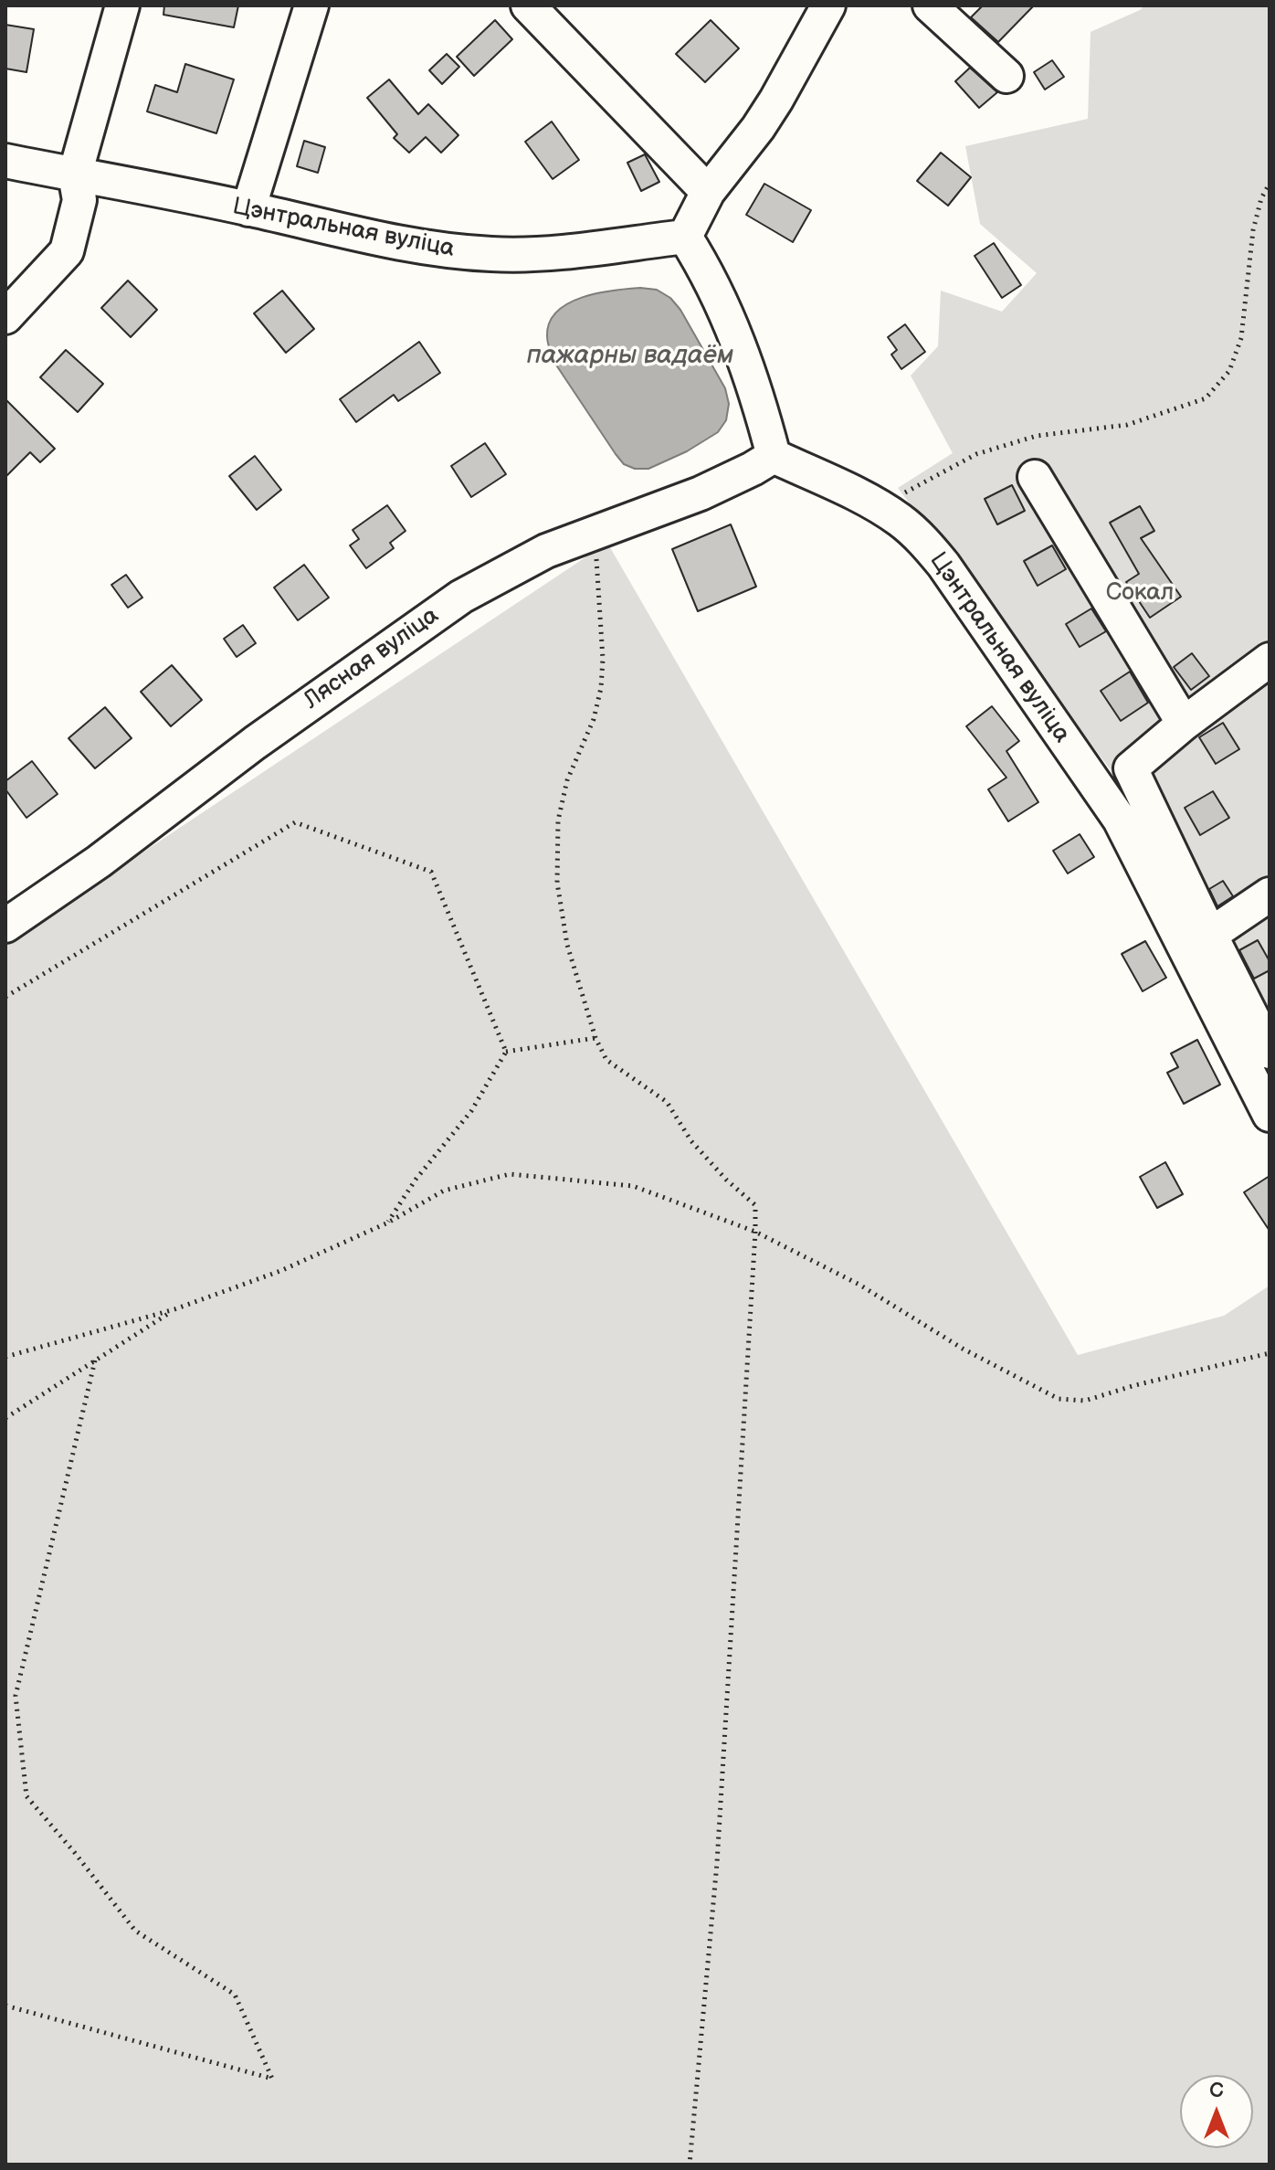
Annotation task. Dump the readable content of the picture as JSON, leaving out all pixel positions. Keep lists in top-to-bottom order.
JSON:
{
  "streets": {
    "street": ["Цэнтральная вуліца", "Лясная вуліца"]
  },
  "crossings": [
    ["Цэнтральная вуліца", "Лясная вуліца"]
  ],
  "water": ["пажарны вадаём"],
  "parks": ["Сокал"],
  "north": "top"
}
